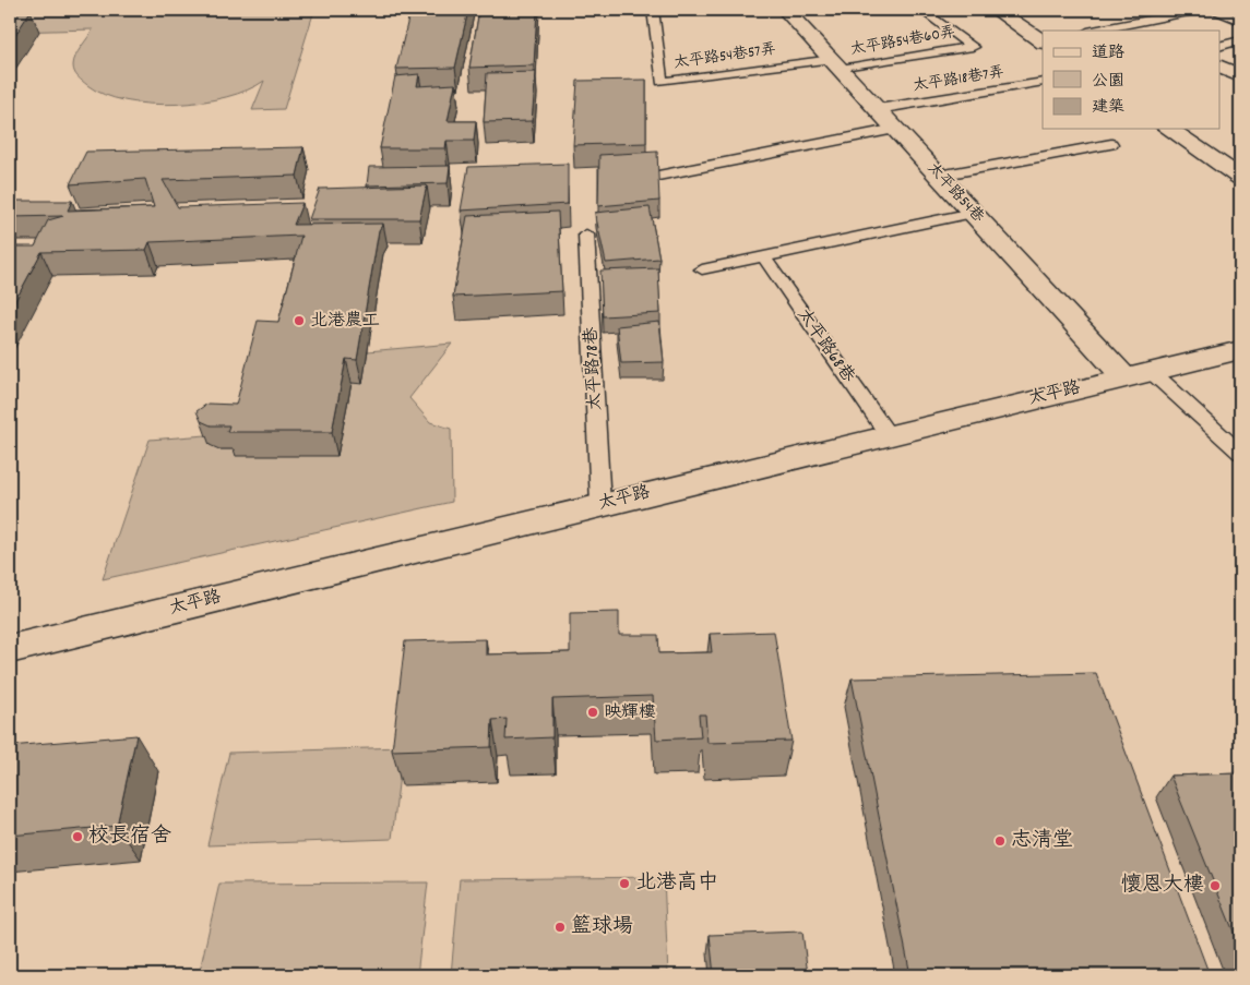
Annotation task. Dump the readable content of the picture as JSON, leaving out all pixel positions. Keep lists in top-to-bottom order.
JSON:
{
  "streets": {
    "street": ["太平路54巷", "太平路"],
    "lane": [
      "太平路54巷60弄",
      "太平路54巷57弄",
      "太平路18巷7弄",
      "太平路68巷",
      "太平路78巷"
    ]
  },
  "crossings": [
    ["太平路54巷60弄", "太平路54巷57弄"],
    ["太平路54巷60弄", "太平路54巷"],
    ["太平路54巷57弄", "太平路54巷"],
    ["太平路18巷7弄", "太平路54巷"],
    ["太平路54巷", "太平路"],
    ["太平路68巷", "太平路"],
    ["太平路78巷", "太平路"]
  ],
  "places": [
    "北港農工",
    "映輝樓",
    "校長宿舍",
    "志清堂",
    "北港高中",
    "懷恩大樓",
    "籃球場"
  ],
  "legend": ["道路", "公園", "建築"]
}
